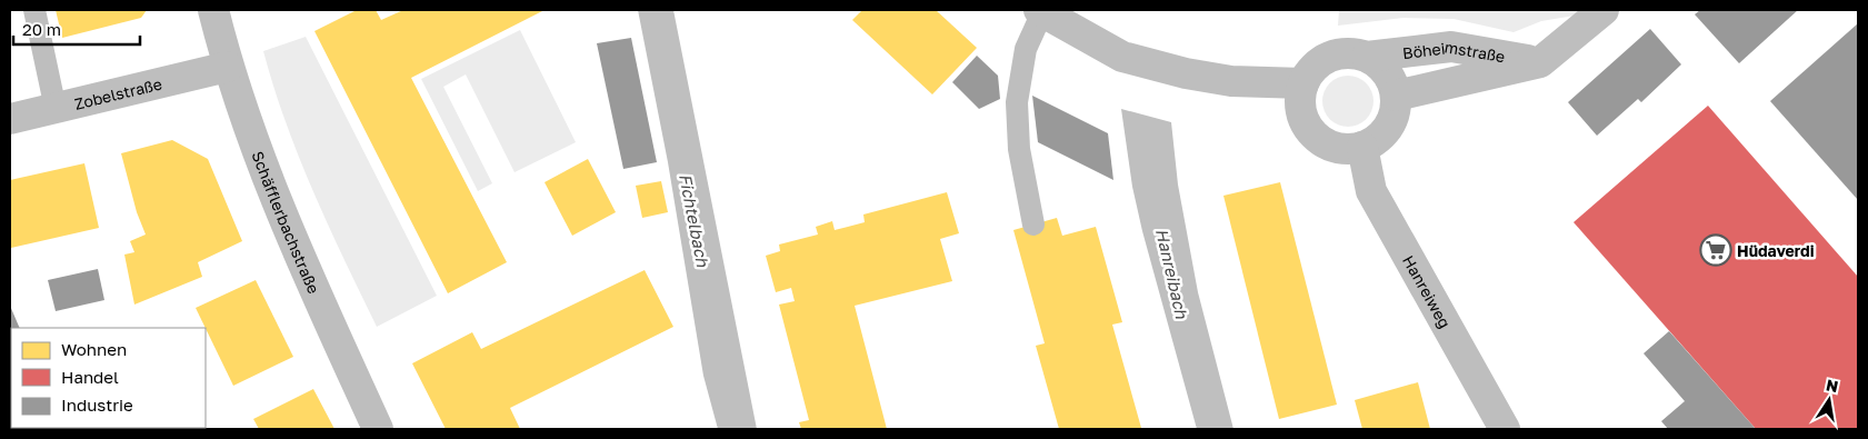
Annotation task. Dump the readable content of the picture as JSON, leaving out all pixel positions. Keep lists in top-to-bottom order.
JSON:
{
  "streets": {
    "street": [
      "Böheimstraße",
      "Zobelstraße",
      "Schäfflerbachstraße",
      "Hanreiweg"
    ]
  },
  "crossings": [
    ["Böheimstraße", "Hanreiweg"],
    ["Zobelstraße", "Schäfflerbachstraße"]
  ],
  "water": ["Fichtelbach", "Hanreibach"],
  "places": {
    "supermarket": ["Hüdaverdi"]
  },
  "legend": ["Wohnen", "Handel", "Industrie"],
  "scale_bar": "20 m",
  "north": "top"
}
